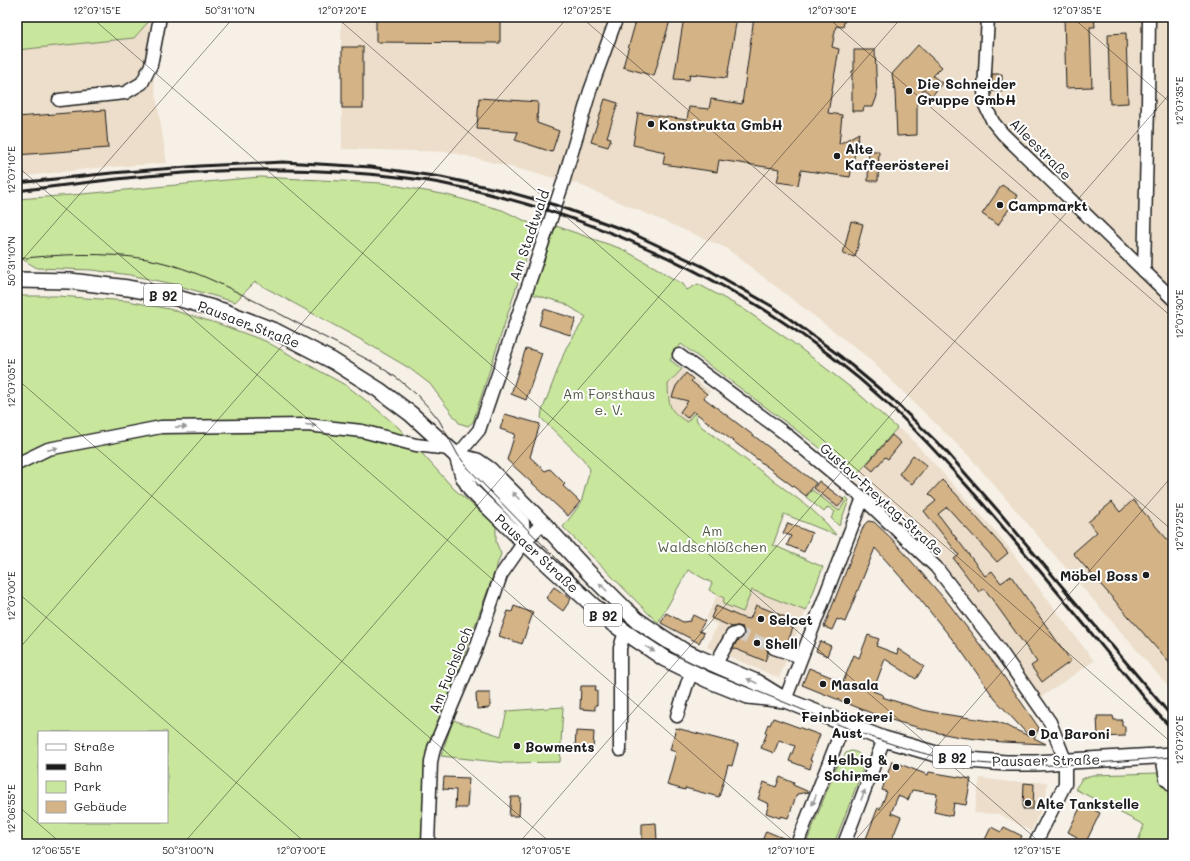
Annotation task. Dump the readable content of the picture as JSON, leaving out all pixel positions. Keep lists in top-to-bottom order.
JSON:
{
  "streets": {
    "main road": ["B 92", "Pausaer Straße"],
    "street": [
      "Alleestraße",
      "Am Stadtwald",
      "Gustav-Freytag-Straße",
      "Am Fuchsloch"
    ]
  },
  "crossings": [
    ["Am Stadtwald", "Pausaer Straße"],
    ["Pausaer Straße", "Gustav-Freytag-Straße"],
    ["Pausaer Straße", "Am Fuchsloch"]
  ],
  "parks": ["Am Forsthaus e. V.", "Am Waldschlößchen"],
  "places": [
    "Die Schneider Gruppe GmbH",
    "Konstrukta GmbH",
    "Alte Kaffeerösterei",
    "Campmarkt",
    "Möbel Boss",
    "Selcet",
    "Shell",
    "Masala",
    "Feinbäckerei Aust",
    "Da Baroni",
    "Bowments",
    "Helbig & Schirmer",
    "Alte Tankstelle"
  ],
  "legend": [
    "Straße",
    "Bahn",
    "Park",
    "Gebäude"
  ],
  "coordinates": [
    "12°07'15\"E",
    "50°31'10\"N",
    "12°07'20\"E",
    "12°07'25\"E",
    "12°07'30\"E",
    "12°07'35\"E",
    "12°07'10\"E",
    "12°07'05\"E",
    "12°07'00\"E",
    "12°06'55\"E",
    "50°31'00\"N"
  ]
}
